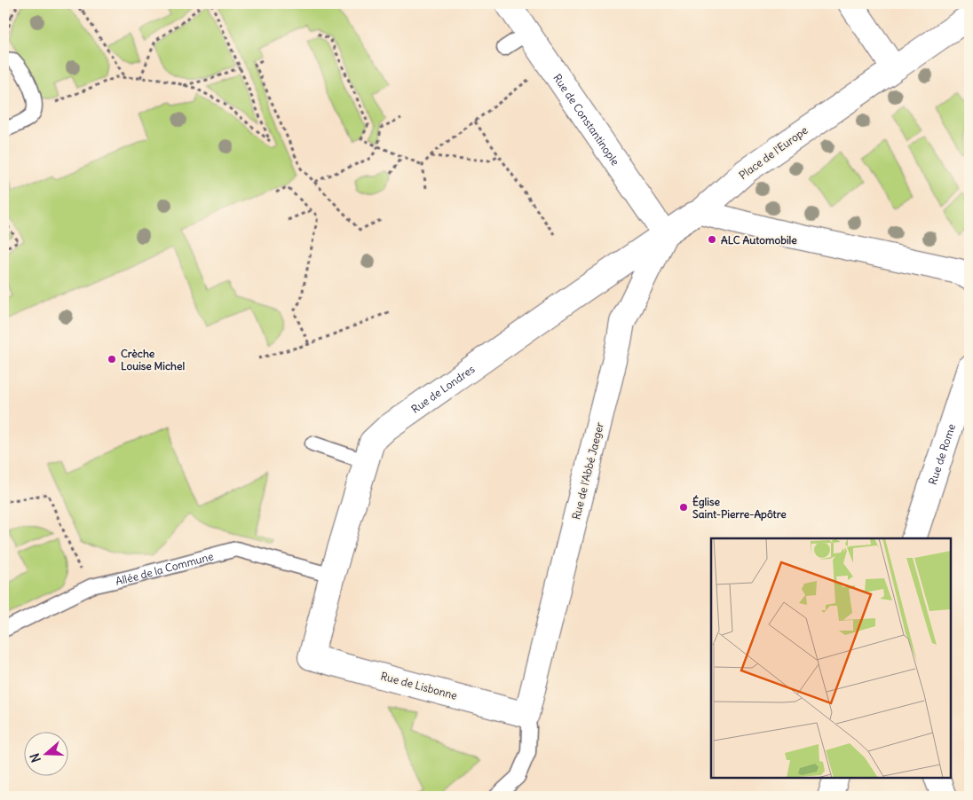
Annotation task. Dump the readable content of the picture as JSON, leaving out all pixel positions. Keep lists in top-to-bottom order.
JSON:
{
  "streets": {
    "street": [
      "Rue de Constantinople",
      "Place de l'Europe",
      "Rue de Londres",
      "Rue de Rome",
      "Rue de l'Abbé Jaeger",
      "Rue de Lisbonne"
    ],
    "lane": ["Allée de la Commune"]
  },
  "crossings": [
    ["Rue de Constantinople", "Rue de Londres"],
    ["Rue de Constantinople", "Rue de l'Abbé Jaeger"],
    ["Place de l'Europe", "Rue de Londres"],
    ["Rue de Londres", "Rue de l'Abbé Jaeger"],
    ["Rue de Londres", "Allée de la Commune"],
    ["Rue de Londres", "Rue de Lisbonne"],
    ["Rue de l'Abbé Jaeger", "Rue de Lisbonne"]
  ],
  "places": ["ALC Automobile", "Crèche Louise Michel", "Église Saint-Pierre-Apôtre"],
  "north": "left"
}
